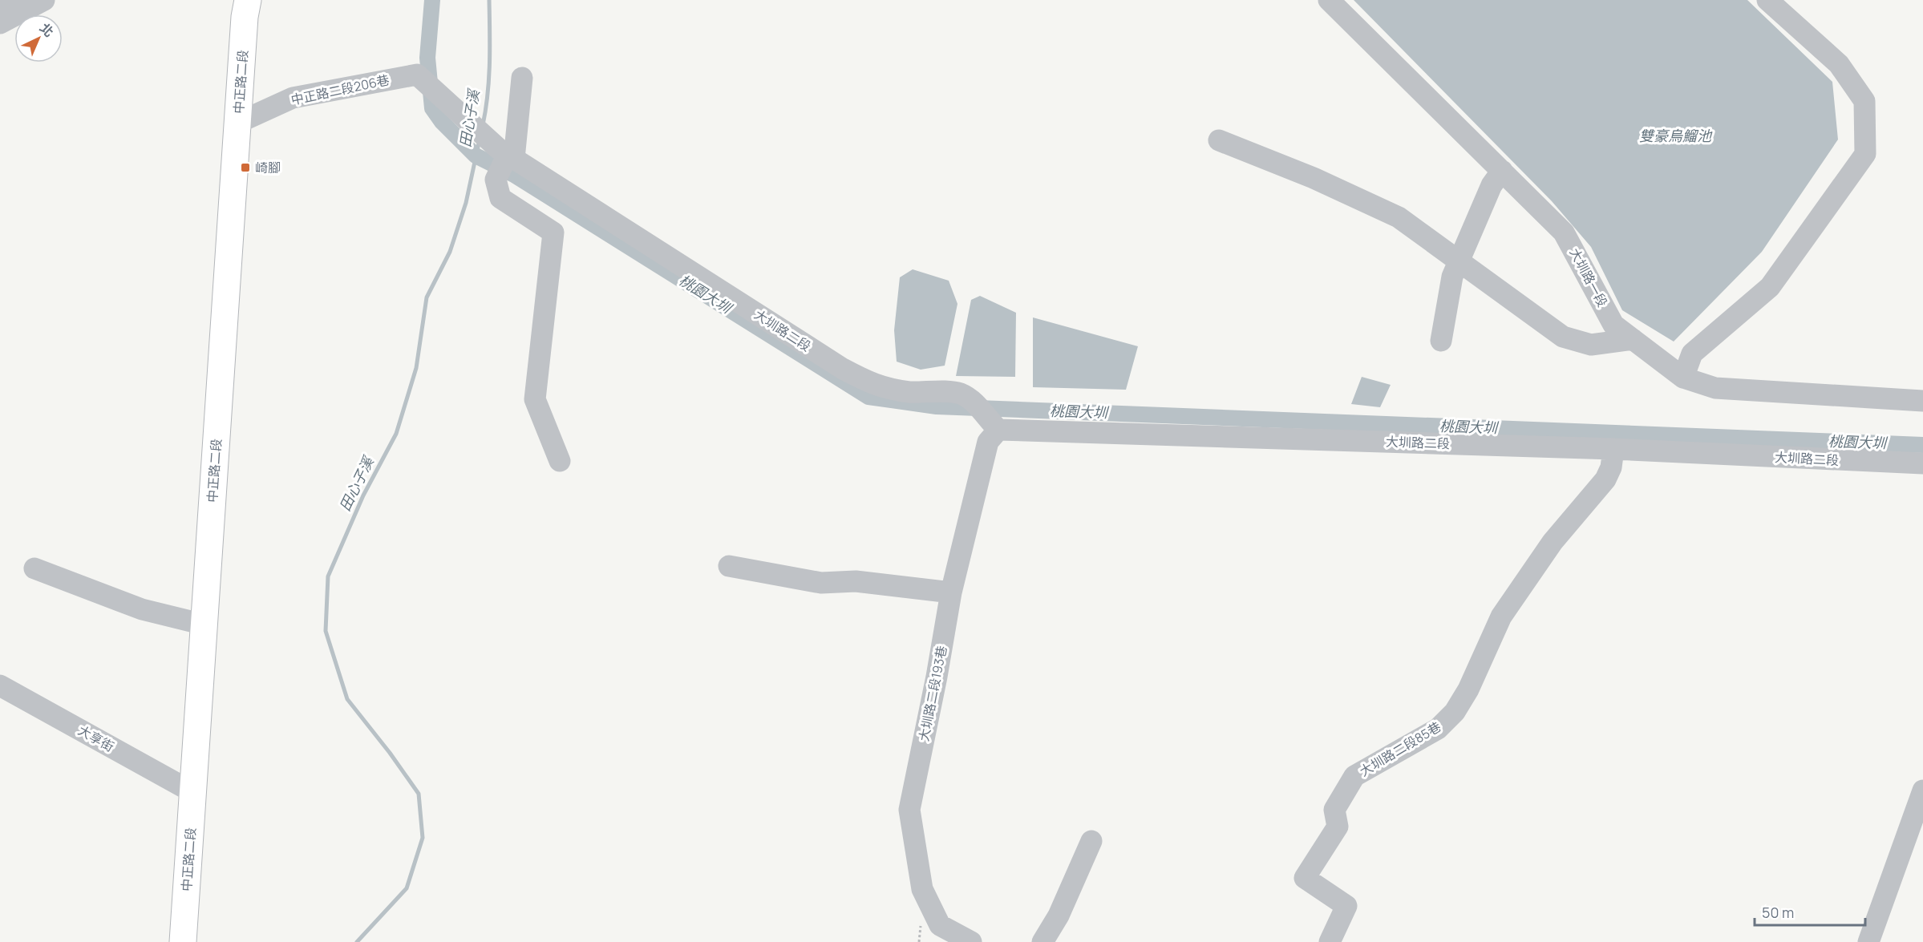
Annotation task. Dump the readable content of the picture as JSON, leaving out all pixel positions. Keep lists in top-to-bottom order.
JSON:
{
  "streets": {
    "main road": ["中正路二段"],
    "street": [
      "中正路二段206巷",
      "大圳路一段",
      "大圳路二段",
      "大圳路二段193巷",
      "大享街",
      "大圳路二段85巷"
    ]
  },
  "crossings": [
    ["中正路二段", "中正路二段206巷"],
    ["中正路二段", "大享街"],
    ["中正路二段206巷", "大圳路二段"],
    ["大圳路二段", "大圳路二段193巷"],
    ["大圳路二段", "大圳路二段85巷"]
  ],
  "water": ["田心子溪", "雙豪烏鰡池", "桃園大圳"],
  "places": {
    "transit": ["崎腳"]
  },
  "scale_bar": "50 m",
  "north": "top right"
}
